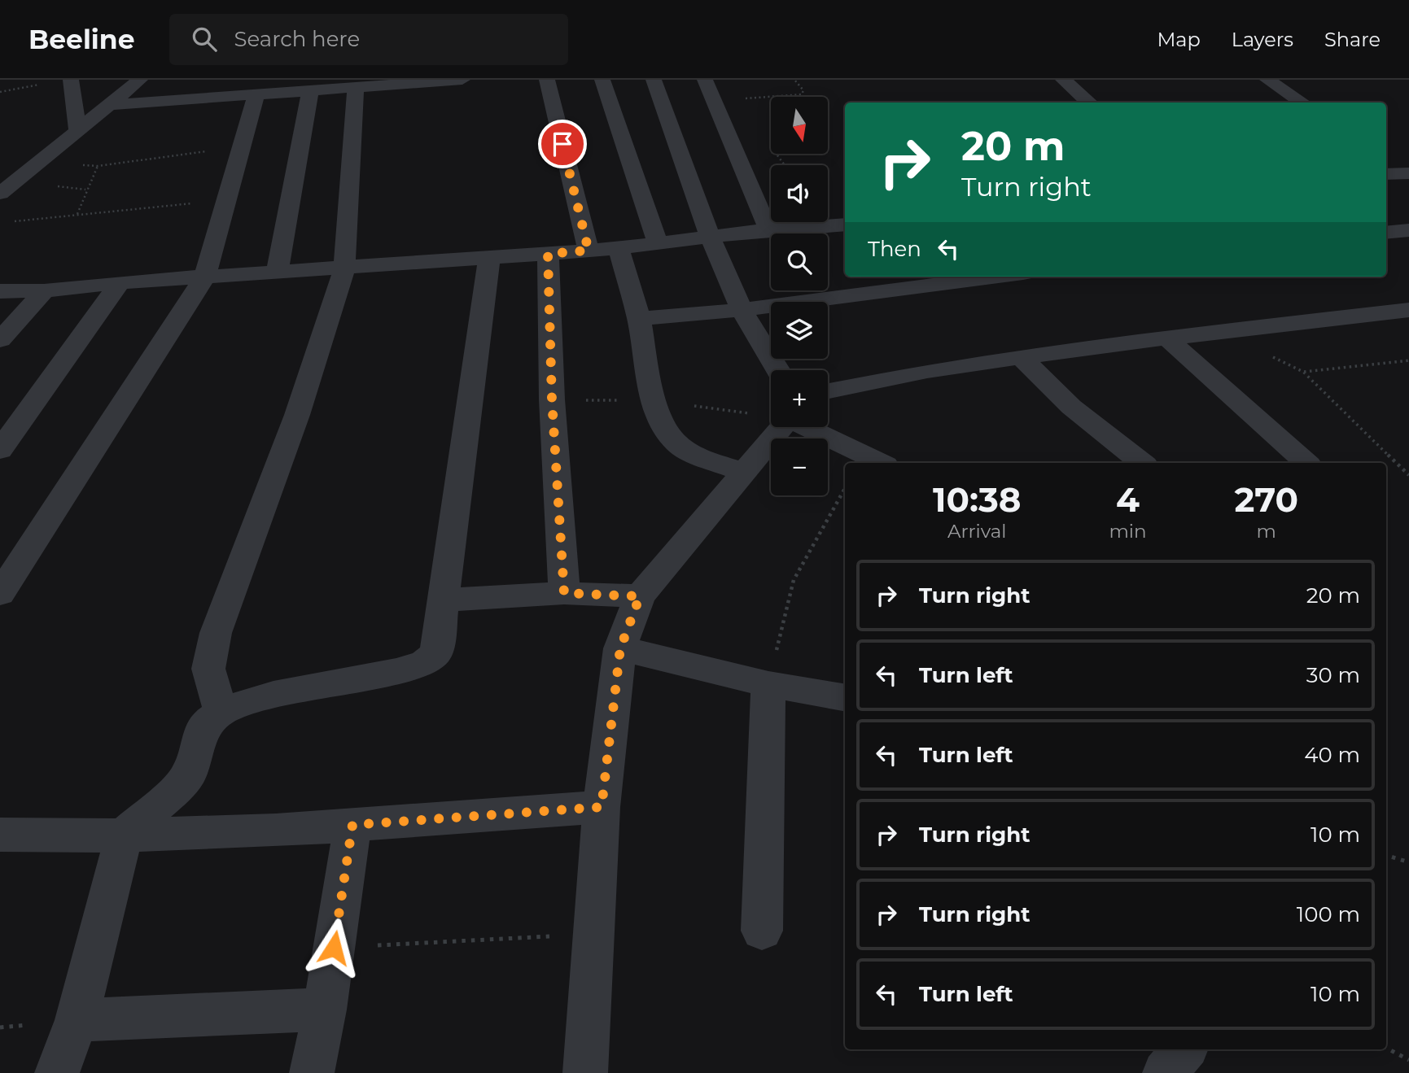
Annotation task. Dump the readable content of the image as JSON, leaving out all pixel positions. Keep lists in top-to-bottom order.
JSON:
{
  "north": "bottom",
  "page": {
    "header": "Beeline",
    "search": "Search here",
    "nav": ["Map", "Layers", "Share"],
    "map_buttons": ["+", "−"],
    "turn": ["20 m", "Turn right"],
    "then": "Then",
    "eta": [
      "10:38",
      "Arrival",
      "4",
      "min",
      "270",
      "m"
    ],
    "list": [
      {
        "name": "Turn right",
        "value": "20 m"
      },
      {
        "name": "Turn left",
        "value": "30 m"
      },
      {
        "name": "Turn left",
        "value": "40 m"
      },
      {
        "name": "Turn right",
        "value": "10 m"
      },
      {
        "name": "Turn right",
        "value": "100 m"
      },
      {
        "name": "Turn left",
        "value": "10 m"
      }
    ]
  }
}
